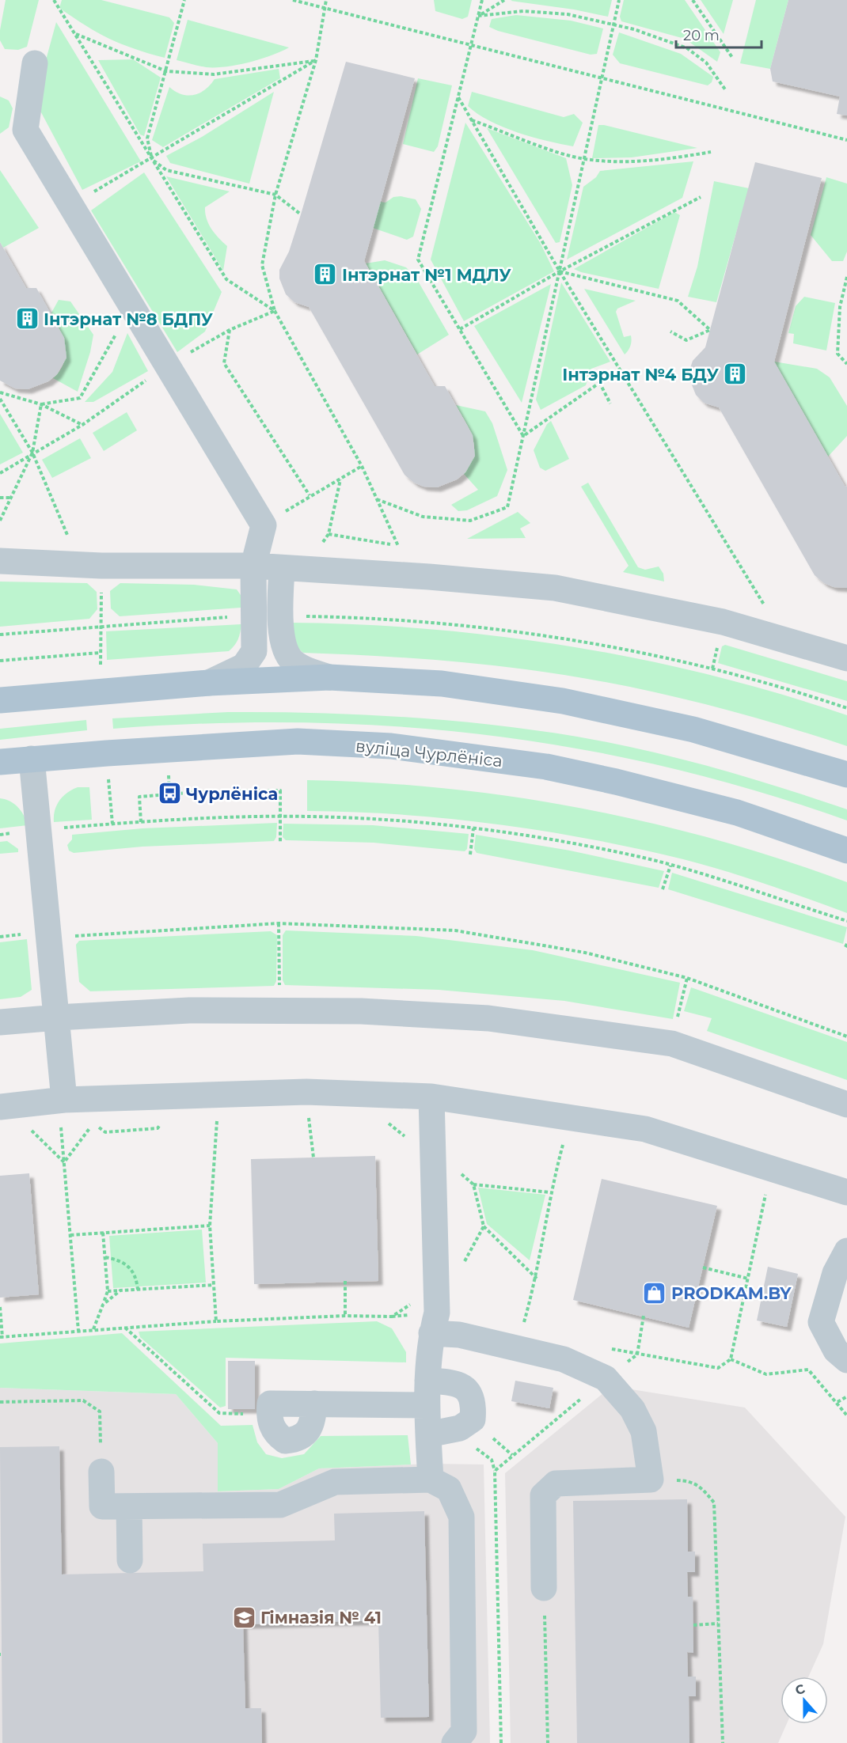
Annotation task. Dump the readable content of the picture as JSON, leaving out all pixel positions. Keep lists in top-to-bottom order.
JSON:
{
  "streets": {
    "main road": ["вуліца Чурлёніса"]
  },
  "places": {
    "building": ["Інтэрнат №1 МДЛУ", "Інтэрнат №8 БДПУ", "Інтэрнат №4 БДУ"],
    "bus stop": ["Чурлёніса"],
    "shop": ["PRODKAM.BY"],
    "school or university": ["Гімназія № 41"]
  },
  "scale_bar": "20 m",
  "north": "top"
}
